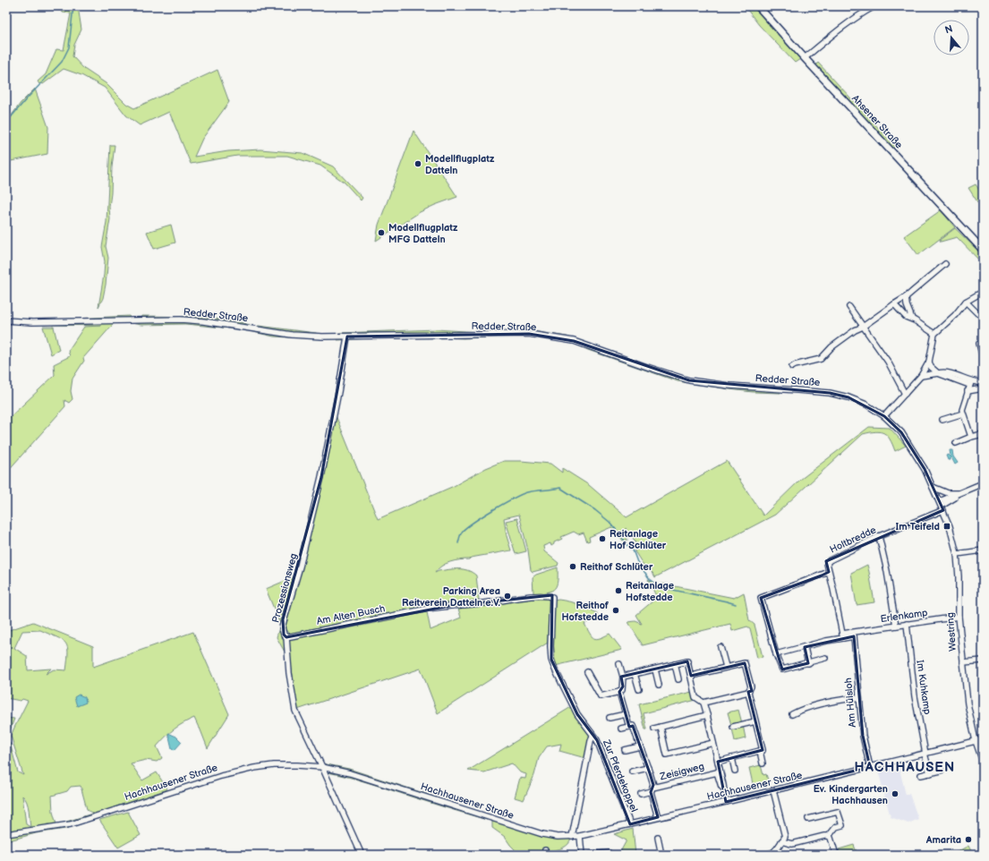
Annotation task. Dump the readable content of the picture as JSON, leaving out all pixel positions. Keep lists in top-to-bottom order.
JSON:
{
  "streets": {
    "main road": ["Ahsener Straße"],
    "street": [
      "Redder Straße",
      "Holtbredde",
      "Prozessionsweg",
      "Am Alten Busch",
      "Erlenkamp",
      "Westring",
      "Im Kuhkamp",
      "Am Hülsloh",
      "Zeisigweg",
      "Zur Pferdekoppel",
      "Hachhausener Straße"
    ]
  },
  "crossings": [
    ["Redder Straße", "Holtbredde"],
    ["Redder Straße", "Prozessionsweg"],
    ["Redder Straße", "Westring"],
    ["Holtbredde", "Westring"],
    ["Prozessionsweg", "Am Alten Busch"],
    ["Prozessionsweg", "Hachhausener Straße"],
    ["Am Alten Busch", "Zur Pferdekoppel"],
    ["Erlenkamp", "Westring"],
    ["Erlenkamp", "Im Kuhkamp"],
    ["Erlenkamp", "Am Hülsloh"],
    ["Westring", "Hachhausener Straße"],
    ["Im Kuhkamp", "Hachhausener Straße"],
    ["Am Hülsloh", "Hachhausener Straße"],
    ["Zeisigweg", "Hachhausener Straße"],
    ["Zur Pferdekoppel", "Hachhausener Straße"]
  ],
  "districts": ["HACHHAUSEN"],
  "places": {
    "other": [
      "Modellflugplatz Datteln",
      "Modellflugplatz MFG Datteln",
      "Reitanlage Hof Schlüter",
      "Reithof Schlüter",
      "Reitanlage Hofstedde",
      "Parking Area Reitverein Datteln e.V.",
      "Reithof Hofstedde",
      "Ev. Kindergarten Hachhausen",
      "Amarita"
    ],
    "transit": ["Im Teifeld"]
  },
  "north": "top"
}
